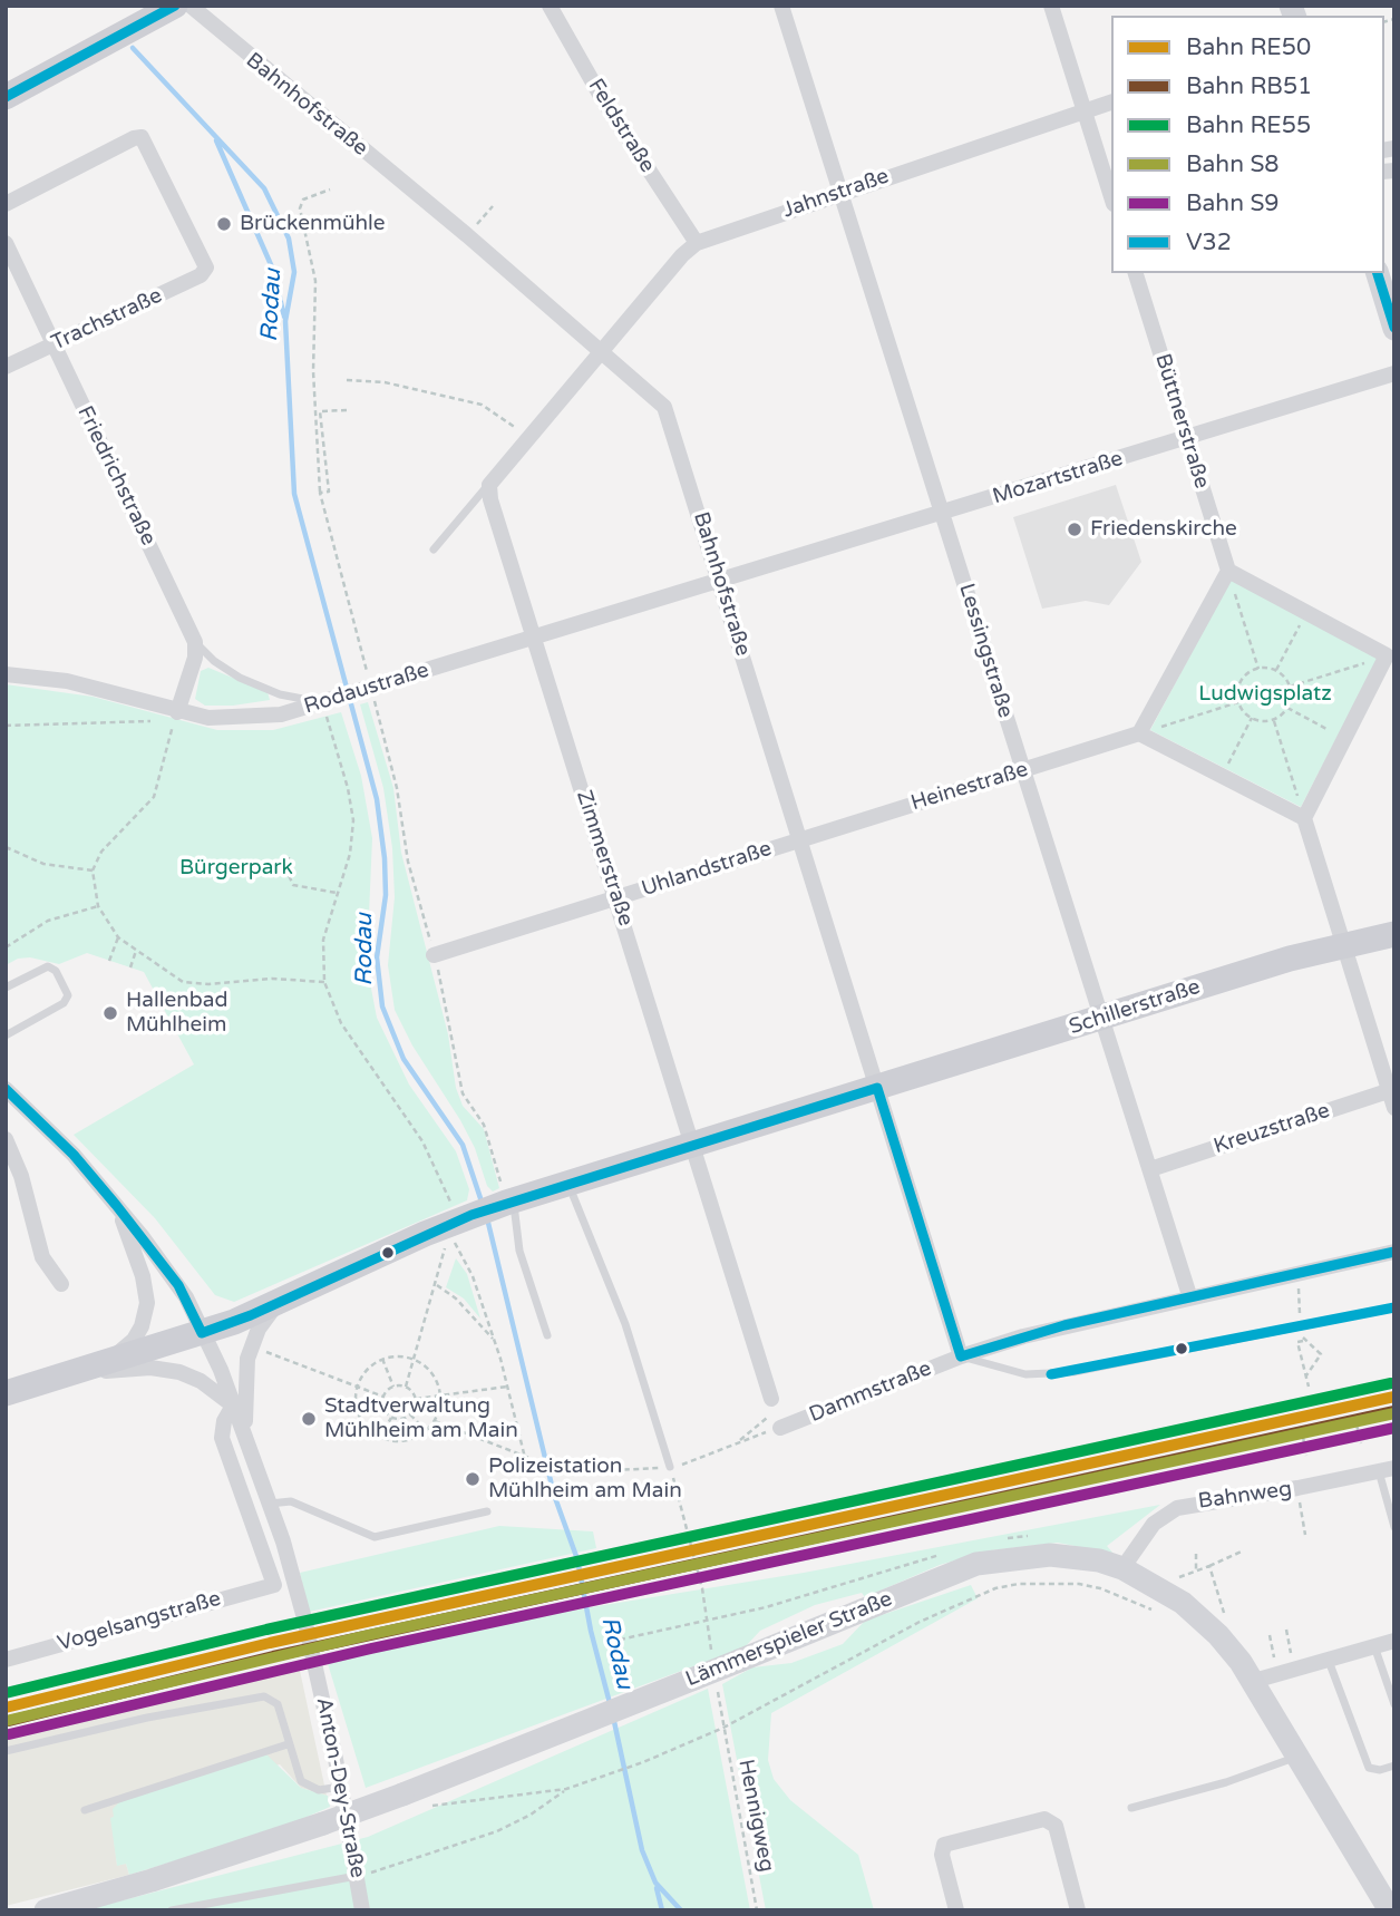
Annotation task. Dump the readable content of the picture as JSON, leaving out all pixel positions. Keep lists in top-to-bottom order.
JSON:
{
  "streets": {
    "main road": ["Schillerstraße", "Lämmerspieler Straße"],
    "street": [
      "Bahnhofstraße",
      "Feldstraße",
      "Jahnstraße",
      "Trachstraße",
      "Büttnerstraße",
      "Friedrichstraße",
      "Mozartstraße",
      "Lessingstraße",
      "Rodaustraße",
      "Heinestraße",
      "Zimmerstraße",
      "Uhlandstraße",
      "Kreuzstraße",
      "Dammstraße",
      "Bahnweg",
      "Vogelsangstraße",
      "Anton-Dey-Straße"
    ],
    "path": ["Hennigweg"]
  },
  "crossings": [
    ["Bahnhofstraße", "Jahnstraße"],
    ["Bahnhofstraße", "Mozartstraße"],
    ["Bahnhofstraße", "Rodaustraße"],
    ["Bahnhofstraße", "Heinestraße"],
    ["Bahnhofstraße", "Uhlandstraße"],
    ["Bahnhofstraße", "Schillerstraße"],
    ["Bahnhofstraße", "Dammstraße"],
    ["Feldstraße", "Jahnstraße"],
    ["Jahnstraße", "Lessingstraße"],
    ["Trachstraße", "Friedrichstraße"],
    ["Büttnerstraße", "Mozartstraße"],
    ["Mozartstraße", "Lessingstraße"],
    ["Mozartstraße", "Rodaustraße"],
    ["Lessingstraße", "Heinestraße"],
    ["Lessingstraße", "Schillerstraße"],
    ["Lessingstraße", "Kreuzstraße"],
    ["Lessingstraße", "Dammstraße"],
    ["Rodaustraße", "Zimmerstraße"],
    ["Heinestraße", "Uhlandstraße"],
    ["Zimmerstraße", "Uhlandstraße"],
    ["Zimmerstraße", "Schillerstraße"],
    ["Schillerstraße", "Anton-Dey-Straße"],
    ["Bahnweg", "Lämmerspieler Straße"],
    ["Vogelsangstraße", "Anton-Dey-Straße"]
  ],
  "water": ["Rodau"],
  "parks": ["Ludwigsplatz", "Bürgerpark"],
  "places": [
    "Brückenmühle",
    "Friedenskirche",
    "Hallenbad Mühlheim",
    "Stadtverwaltung Mühlheim am Main",
    "Polizeistation Mühlheim am Main"
  ],
  "lines": [
    "transit line V32",
    "rail line RE55",
    "rail line RE50",
    "rail line RB51",
    "rail line S8",
    "rail line S9"
  ],
  "legend": [
    "Bahn RE50",
    "Bahn RB51",
    "Bahn RE55",
    "Bahn S8",
    "Bahn S9",
    "V32"
  ]
}
